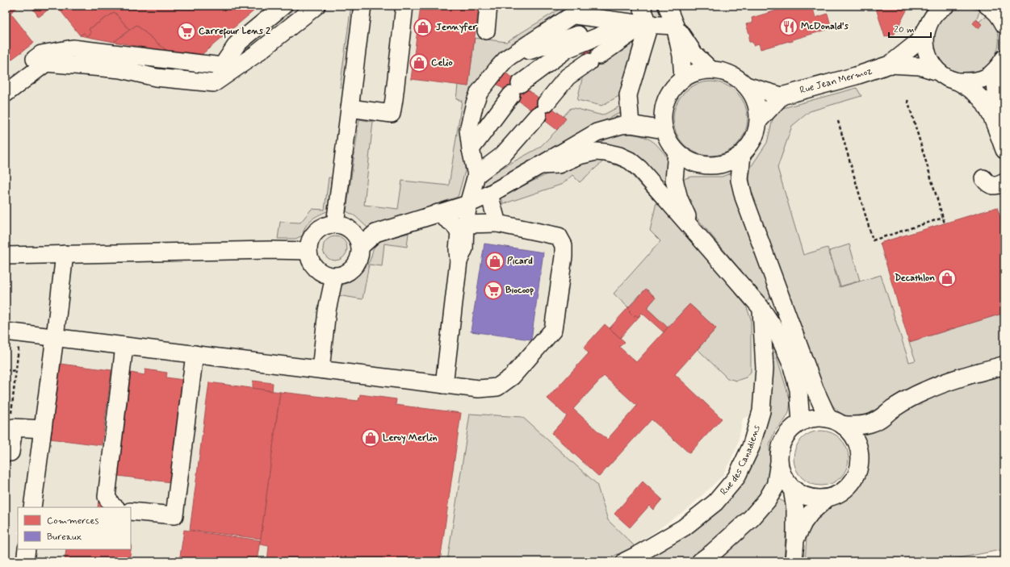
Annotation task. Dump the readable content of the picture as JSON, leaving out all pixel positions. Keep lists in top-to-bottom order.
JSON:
{
  "streets": {
    "street": ["Rue Jean Mermoz", "Rue des Canadiens"]
  },
  "places": {
    "restaurant": ["McDonald's"],
    "shop": [
      "Jennyfer",
      "Celio",
      "Picard",
      "Decathlon",
      "Leroy Merlin"
    ],
    "supermarket": ["Carrefour Lens 2", "Biocoop"]
  },
  "legend": ["Commerces", "Bureaux"],
  "scale_bar": "20 m"
}
